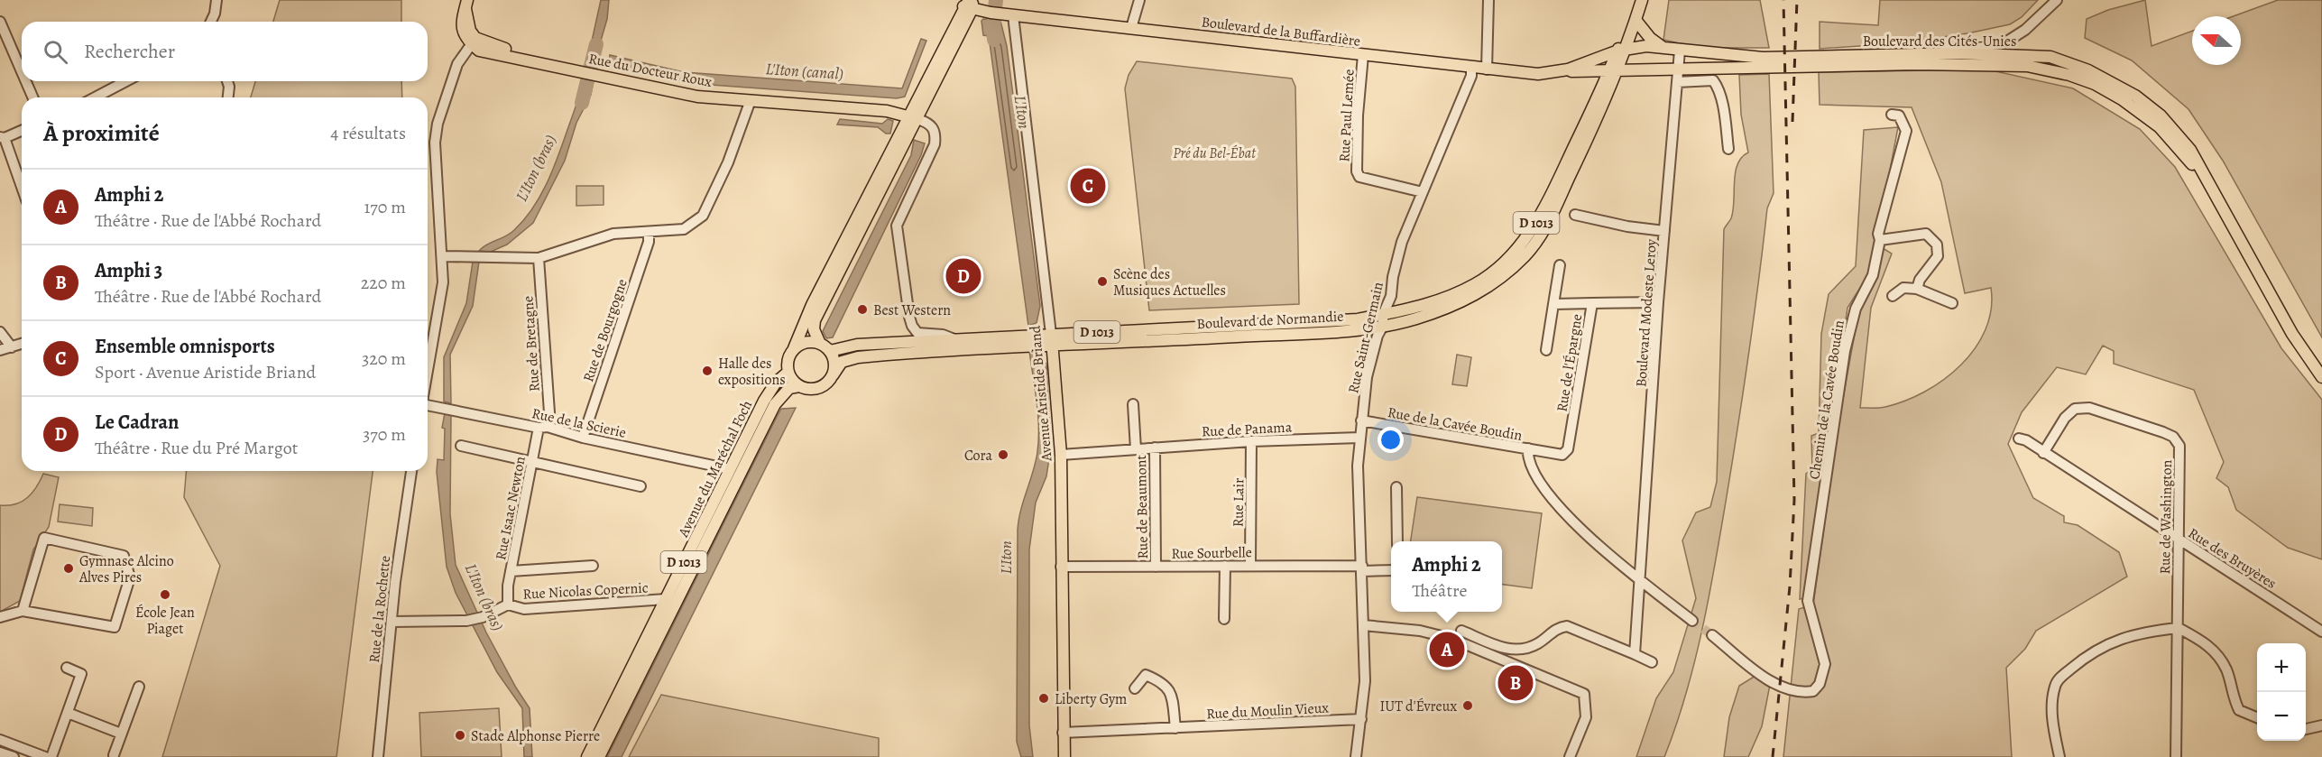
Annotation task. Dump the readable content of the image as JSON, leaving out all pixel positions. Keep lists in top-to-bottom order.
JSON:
{
  "streets": {
    "main road": [
      "Boulevard de la Buffardière",
      "Boulevard des Cités-Unies",
      "Rue du Docteur Roux",
      "D 1013",
      "Boulevard de Normandie",
      "Avenue Aristide Briand",
      "Avenue du Maréchal Foch"
    ],
    "street": [
      "Rue Paul Lemée",
      "Boulevard Modeste Leroy",
      "Rue de Bourgogne",
      "Rue Saint-Germain",
      "Rue de Bretagne",
      "Rue de l'Épargne",
      "Chemin de la Cavée Boudin",
      "Rue de la Scierie",
      "Rue de la Cavée Boudin",
      "Rue de Panama",
      "Rue Lair",
      "Rue de Beaumont",
      "Rue Isaac Newton",
      "Rue de Washington",
      "Rue Sourbelle",
      "Rue des Bruyères",
      "Rue Nicolas Copernic",
      "Rue de la Rochette",
      "Rue du Moulin Vieux"
    ]
  },
  "crossings": [
    ["Boulevard de la Buffardière", "Boulevard des Cités-Unies"],
    ["Boulevard de la Buffardière", "Rue Paul Lemée"],
    ["Boulevard de la Buffardière", "D 1013"],
    ["Boulevard de la Buffardière", "Rue Saint-Germain"],
    ["Boulevard de la Buffardière", "Avenue Aristide Briand"],
    ["Boulevard des Cités-Unies", "D 1013"],
    ["Boulevard des Cités-Unies", "Boulevard Modeste Leroy"],
    ["Rue Paul Lemée", "Rue Saint-Germain"],
    ["D 1013", "Boulevard de Normandie"],
    ["Boulevard Modeste Leroy", "Rue de l'Épargne"],
    ["Boulevard Modeste Leroy", "Rue de la Cavée Boudin"],
    ["Boulevard de Normandie", "Rue Saint-Germain"],
    ["Boulevard de Normandie", "Avenue Aristide Briand"],
    ["Boulevard de Normandie", "Avenue du Maréchal Foch"],
    ["Rue de Bourgogne", "Rue de la Scierie"],
    ["Rue Saint-Germain", "Rue de la Cavée Boudin"],
    ["Rue Saint-Germain", "Rue de Panama"],
    ["Rue Saint-Germain", "Rue Sourbelle"],
    ["Rue Saint-Germain", "Rue du Moulin Vieux"],
    ["Rue de Bretagne", "Rue de la Scierie"],
    ["Rue de Bretagne", "Rue Isaac Newton"],
    ["Rue de l'Épargne", "Rue de la Cavée Boudin"],
    ["Avenue Aristide Briand", "Rue de Panama"],
    ["Avenue Aristide Briand", "Rue Sourbelle"],
    ["Avenue Aristide Briand", "Rue du Moulin Vieux"],
    ["Rue de la Scierie", "Avenue du Maréchal Foch"],
    ["Rue de la Scierie", "Rue Isaac Newton"],
    ["Rue de Panama", "Rue Lair"],
    ["Rue de Panama", "Rue de Beaumont"],
    ["Avenue du Maréchal Foch", "Rue Nicolas Copernic"],
    ["Rue Lair", "Rue Sourbelle"],
    ["Rue de Beaumont", "Rue Sourbelle"],
    ["Rue Isaac Newton", "Rue Nicolas Copernic"],
    ["Rue de Washington", "Rue des Bruyères"]
  ],
  "water": ["L'Iton (canal)", "L'Iton", "L'Iton (bras)"],
  "parks": ["Pré du Bel-Ébat"],
  "places": [
    "Scène des Musiques Actuelles",
    "Best Western",
    "Halle des expositions",
    "Cora",
    "Gymnase Alcino Alves Pires",
    "École Jean Piaget",
    "Liberty Gym",
    "IUT d'Évreux",
    "Stade Alphonse Pierre"
  ],
  "north": "left",
  "page": {
    "search": "Rechercher",
    "heading": ["À proximité", "4 résultats"],
    "pins": [
      "C",
      "D",
      "A",
      "B"
    ],
    "list": [
      {
        "mark": "A",
        "name": "Amphi 2",
        "note": "Théâtre · Rue de l'Abbé Rochard",
        "value": "170 m"
      },
      {
        "mark": "B",
        "name": "Amphi 3",
        "note": "Théâtre · Rue de l'Abbé Rochard",
        "value": "220 m"
      },
      {
        "mark": "C",
        "name": "Ensemble omnisports",
        "note": "Sport · Avenue Aristide Briand",
        "value": "320 m"
      },
      {
        "mark": "D",
        "name": "Le Cadran",
        "note": "Théâtre · Rue du Pré Margot",
        "value": "370 m"
      }
    ],
    "popup": ["Amphi 2", "Théâtre"],
    "map_buttons": ["+", "−"]
  }
}
